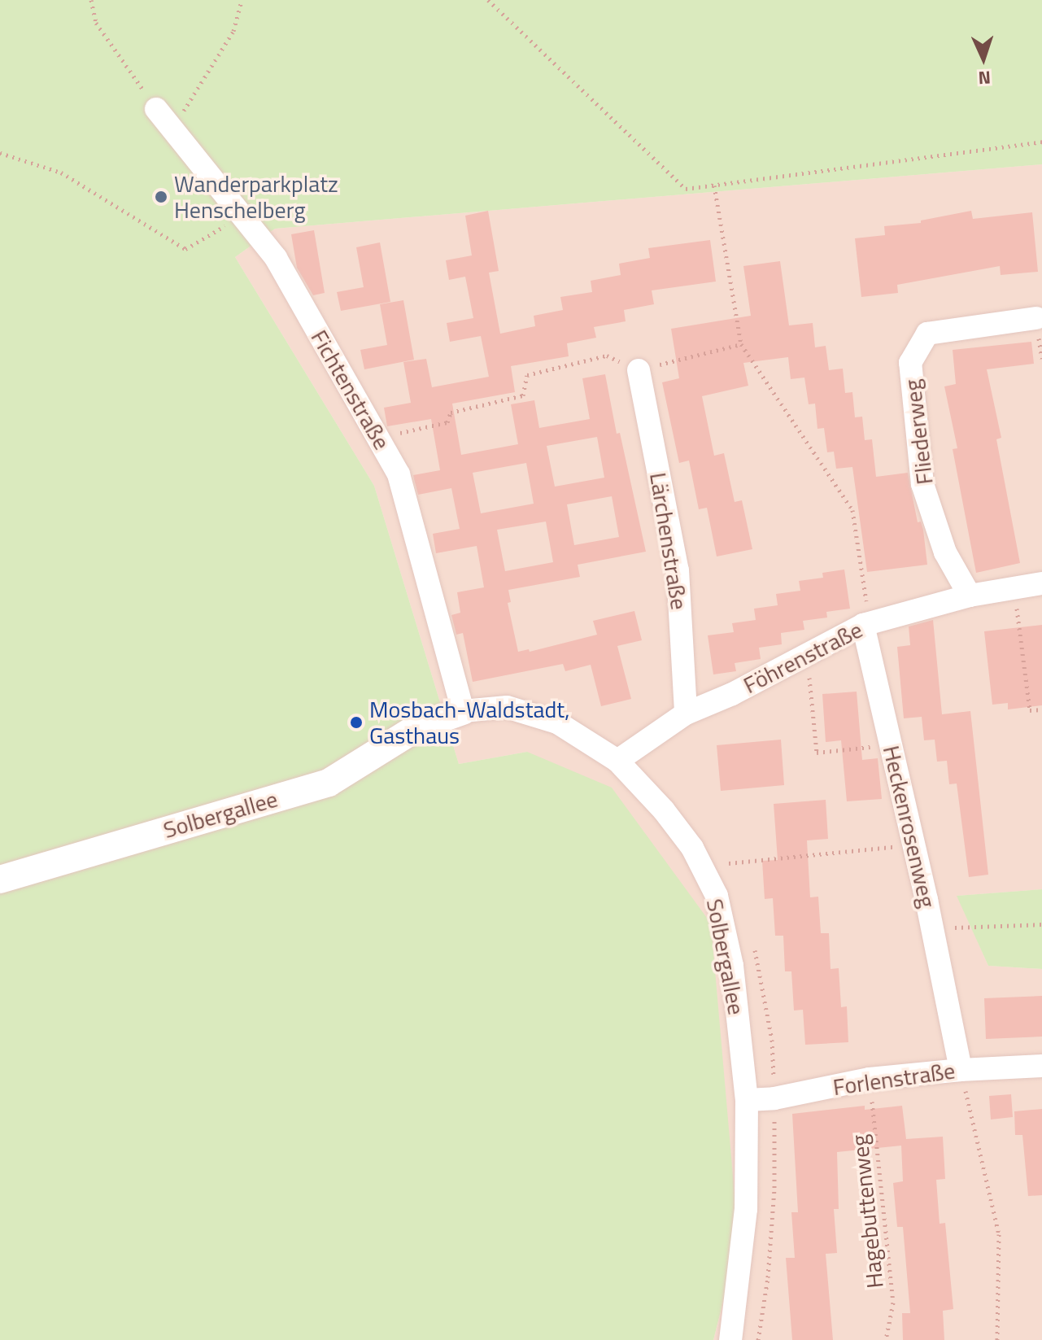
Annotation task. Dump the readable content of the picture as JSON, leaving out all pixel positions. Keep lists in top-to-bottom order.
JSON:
{
  "streets": {
    "street": [
      "Fichtenstraße",
      "Fliederweg",
      "Lärchenstraße",
      "Föhrenstraße",
      "Solbergallee",
      "Heckenrosenweg",
      "Forlenstraße"
    ],
    "path": ["Hagebuttenweg"]
  },
  "crossings": [
    ["Fichtenstraße", "Solbergallee"],
    ["Fliederweg", "Föhrenstraße"],
    ["Lärchenstraße", "Föhrenstraße"],
    ["Föhrenstraße", "Solbergallee"],
    ["Föhrenstraße", "Heckenrosenweg"],
    ["Solbergallee", "Forlenstraße"],
    ["Heckenrosenweg", "Forlenstraße"],
    ["Forlenstraße", "Hagebuttenweg"]
  ],
  "places": ["Wanderparkplatz Henschelberg", "Mosbach-Waldstadt, Gasthaus"],
  "north": "bottom"
}
